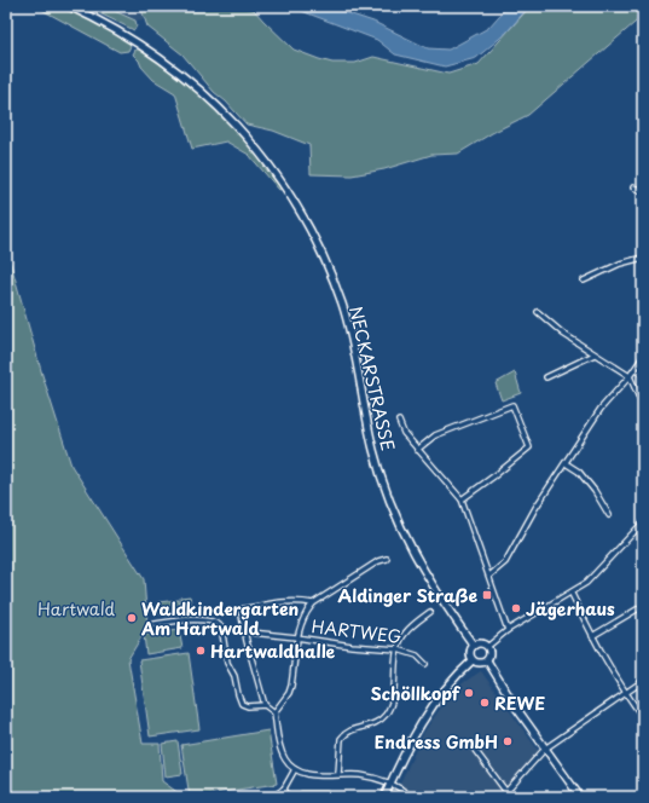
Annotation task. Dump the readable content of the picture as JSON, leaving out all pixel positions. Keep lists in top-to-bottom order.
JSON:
{
  "streets": {
    "main road": ["NECKARSTRASSE"],
    "street": ["HARTWEG"]
  },
  "parks": ["Hartwald"],
  "places": {
    "transit": ["Aldinger Straße"],
    "other": [
      "Jägerhaus",
      "Waldkindergarten Am Hartwald",
      "Hartwaldhalle",
      "Schöllkopf",
      "REWE",
      "Endress GmbH"
    ]
  }
}
